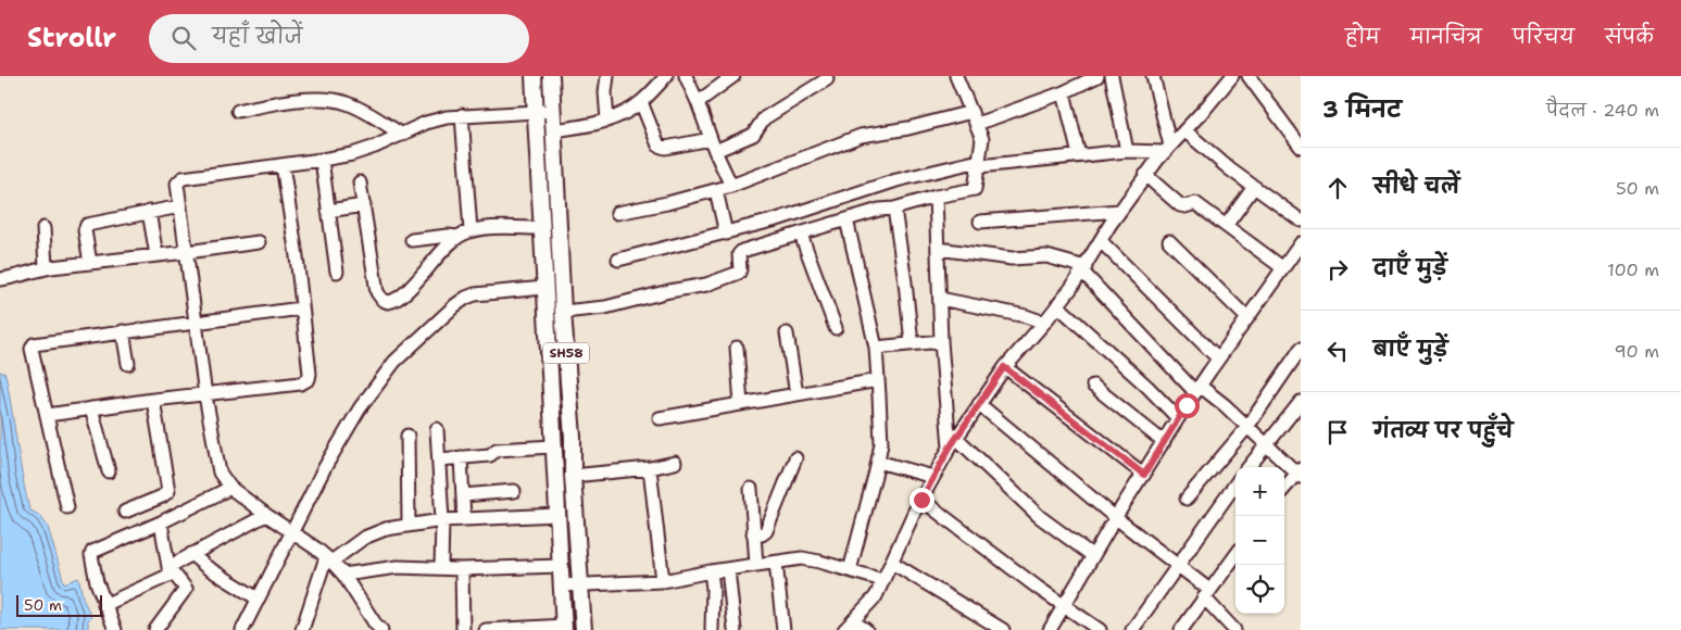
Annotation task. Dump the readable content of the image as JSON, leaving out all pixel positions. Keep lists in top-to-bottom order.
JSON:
{
  "streets": {
    "main road": ["SH58"]
  },
  "scale_bar": "50 m",
  "page": {
    "header": "Strollr",
    "search": "यहाँ खोजें",
    "nav": [
      "होम",
      "मानचित्र",
      "परिचय",
      "संपर्क"
    ],
    "heading": ["3 मिनट", "पैदल · 240 m"],
    "list": [
      ["सीधे चलें", "50 m"],
      ["दाएँ मुड़ें", "100 m"],
      ["बाएँ मुड़ें", "90 m"],
      "गंतव्य पर पहुँचे"
    ],
    "map_buttons": ["+", "−"],
    "scale": "50 m"
  }
}
